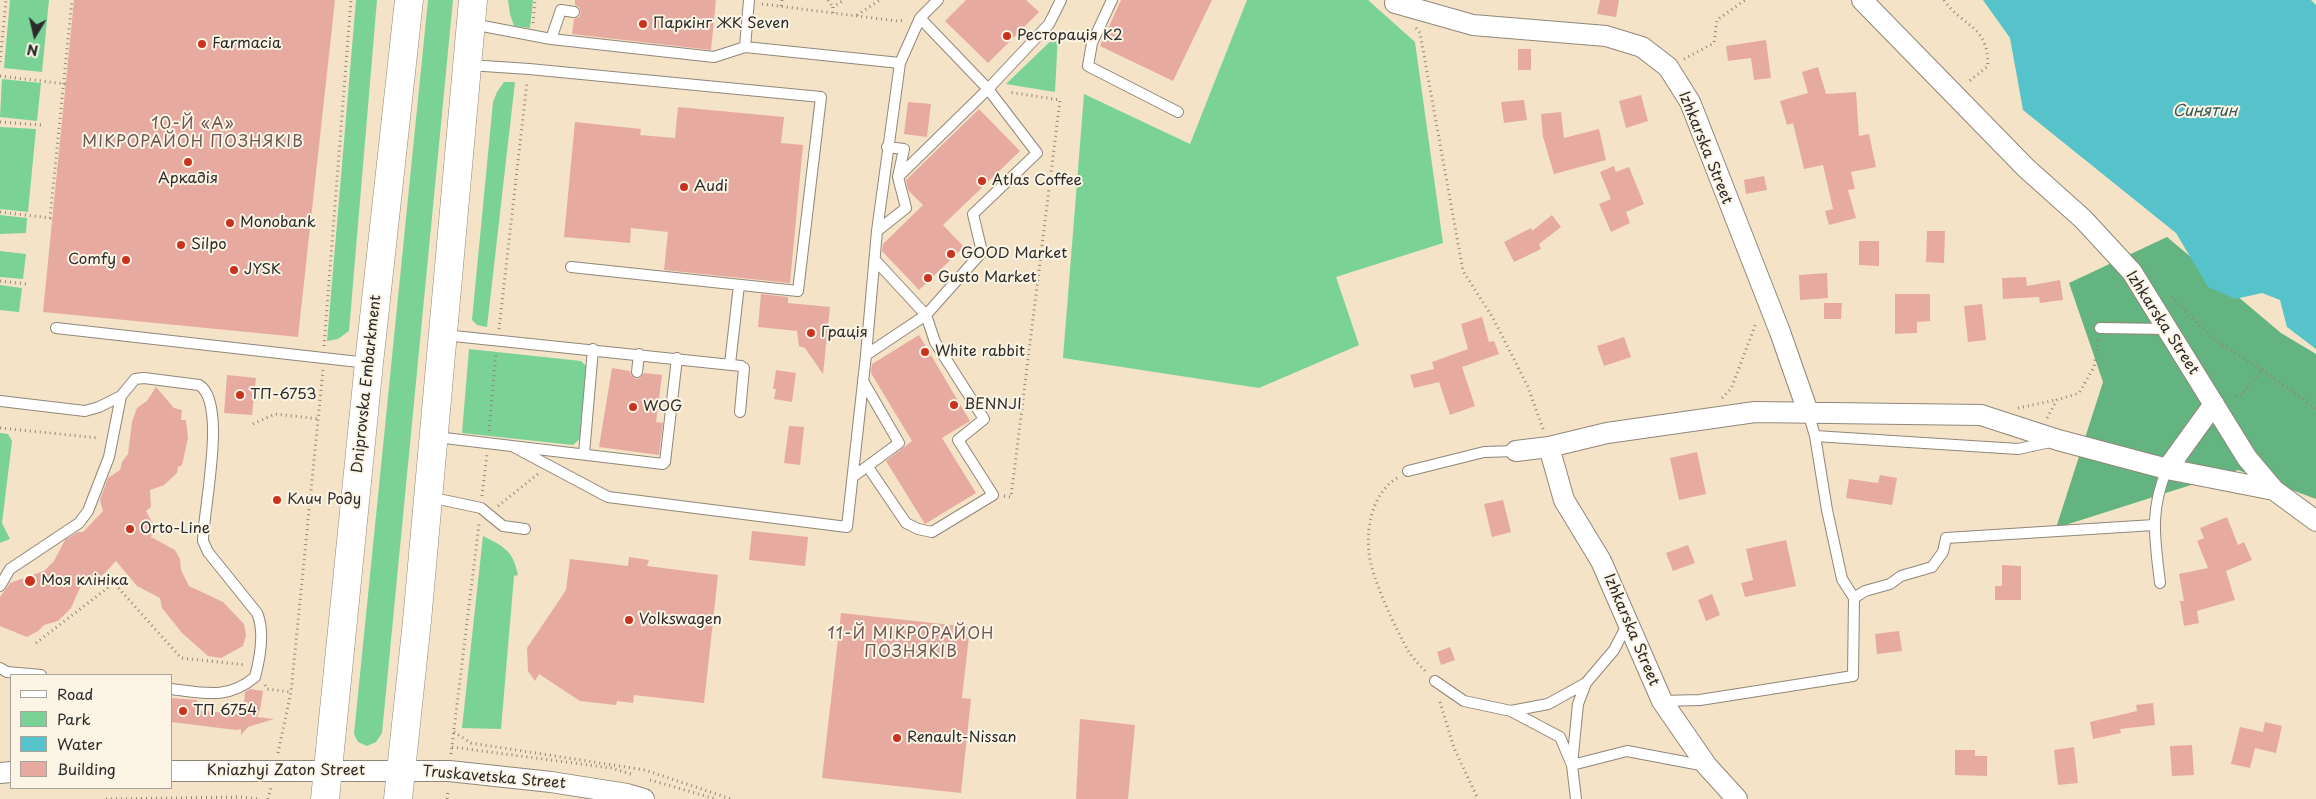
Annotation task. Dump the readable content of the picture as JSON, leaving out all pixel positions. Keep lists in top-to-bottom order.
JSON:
{
  "streets": {
    "main road": ["Dniprovska Embarkment"],
    "street": ["Izhkarska Street", "Kniazhyi Zaton Street", "Truskavetska Street"]
  },
  "crossings": [
    ["Dniprovska Embarkment", "Kniazhyi Zaton Street"],
    ["Kniazhyi Zaton Street", "Truskavetska Street"]
  ],
  "districts": ["10-Й «А» МІКРОРАЙОН ПОЗНЯКІВ", "11-Й МІКРОРАЙОН ПОЗНЯКІВ"],
  "water": ["Синятин"],
  "places": [
    "Паркінг ЖК Seven",
    "Ресторація K2",
    "Farmacia",
    "Аркадія",
    "Atlas Coffee",
    "Audi",
    "Monobank",
    "Silpo",
    "GOOD Market",
    "Comfy",
    "JYSK",
    "Gusto Market",
    "Грація",
    "White rabbit",
    "ТП-6753",
    "BENNJI",
    "WOG",
    "Клич Роду",
    "Orto-Line",
    "Моя клініка",
    "Volkswagen",
    "ТП 6754",
    "Renault-Nissan"
  ],
  "legend": [
    "Road",
    "Park",
    "Water",
    "Building"
  ],
  "north": "bottom"
}
